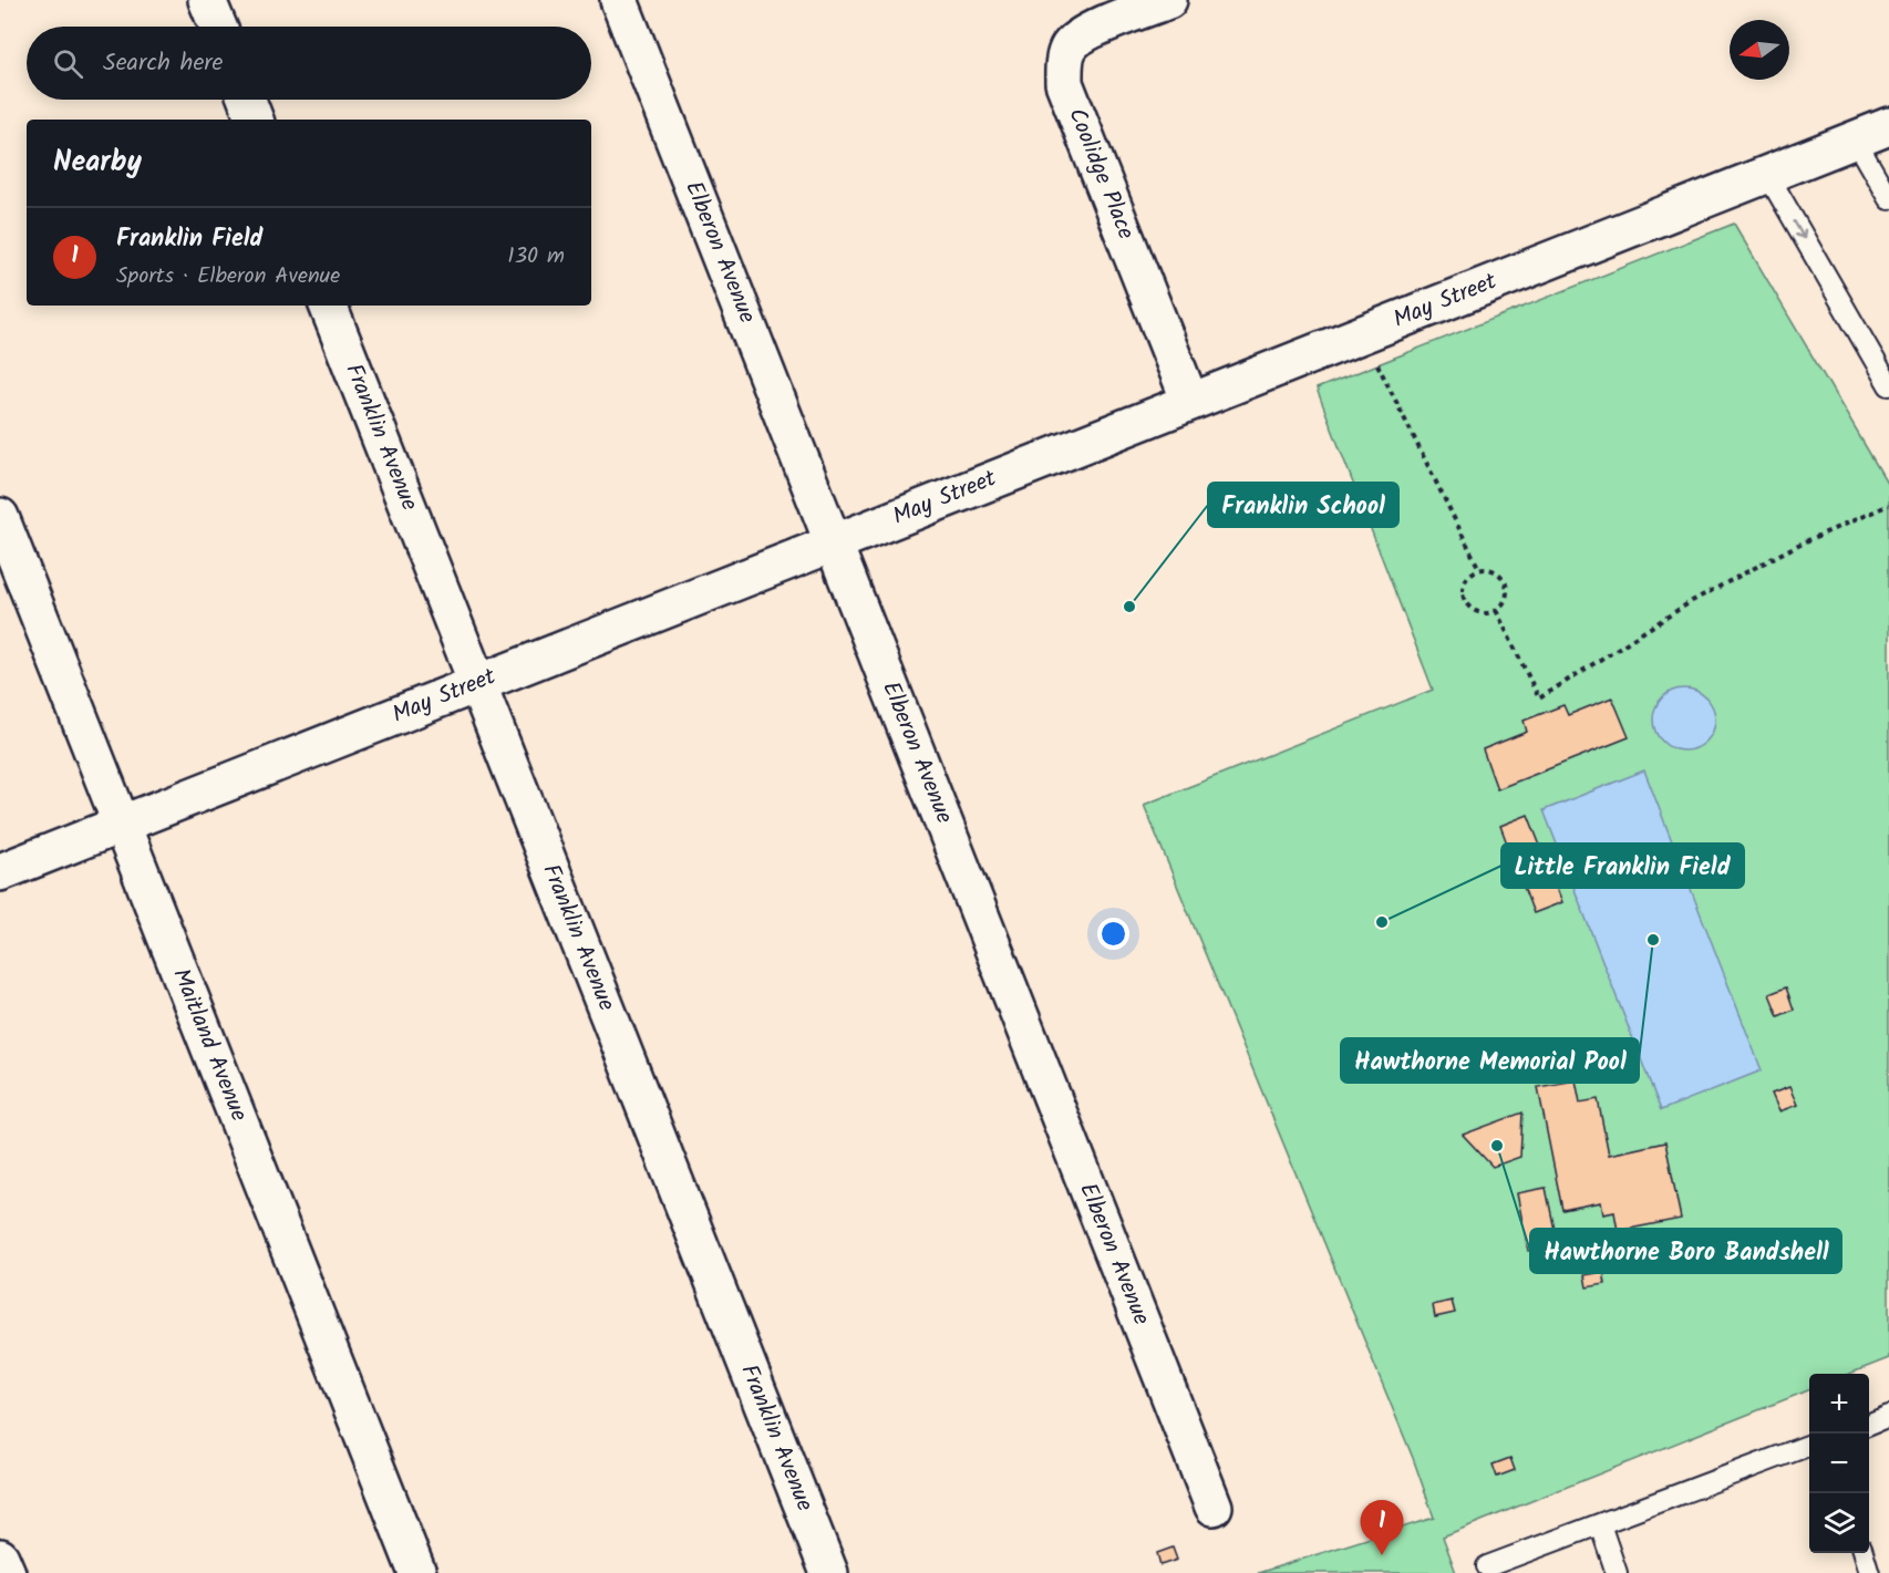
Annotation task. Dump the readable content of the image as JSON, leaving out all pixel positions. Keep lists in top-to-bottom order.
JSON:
{
  "streets": {
    "street": [
      "Coolidge Place",
      "Elberon Avenue",
      "May Street",
      "Franklin Avenue",
      "Maitland Avenue"
    ]
  },
  "crossings": [
    ["Coolidge Place", "May Street"],
    ["Elberon Avenue", "May Street"],
    ["May Street", "Franklin Avenue"],
    ["May Street", "Maitland Avenue"]
  ],
  "places": [
    "Franklin School",
    "Little Franklin Field",
    "Hawthorne Memorial Pool",
    "Hawthorne Boro Bandshell"
  ],
  "north": "left",
  "page": {
    "search": "Search here",
    "heading": "Nearby",
    "list": [
      {
        "mark": "1",
        "name": "Franklin Field",
        "note": "Sports · Elberon Avenue",
        "value": "130 m"
      }
    ],
    "map_buttons": ["+", "−"],
    "pins": "1"
  }
}
